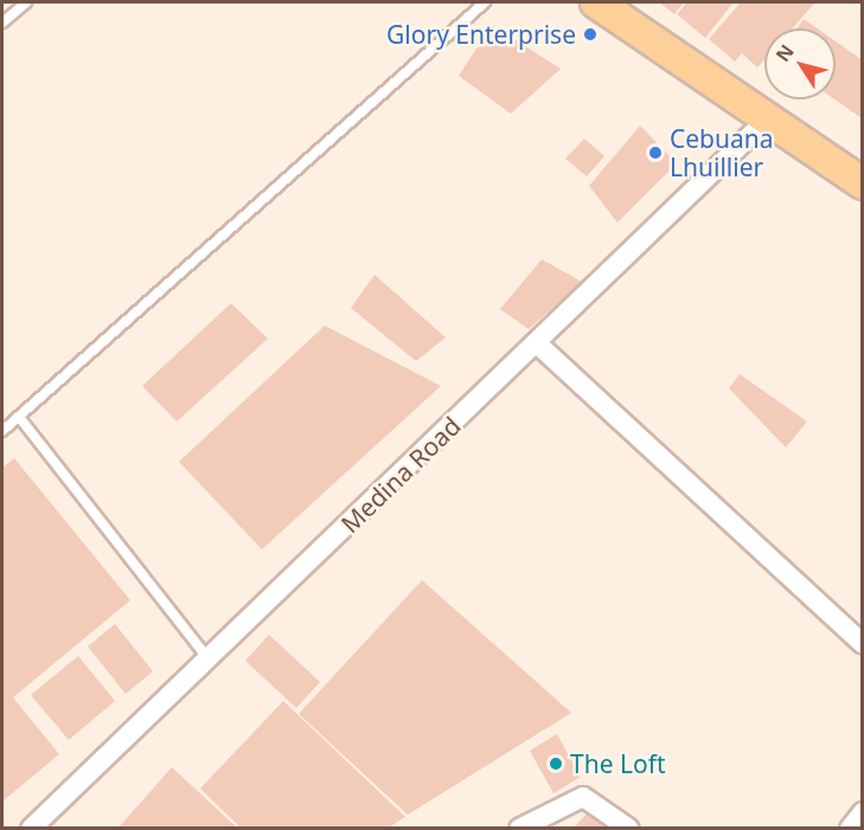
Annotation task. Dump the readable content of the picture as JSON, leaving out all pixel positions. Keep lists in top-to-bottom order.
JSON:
{
  "streets": {
    "street": ["Medina Road"]
  },
  "places": ["Glory Enterprise", "Cebuana Lhuillier", "The Loft"],
  "north": "top left"
}
